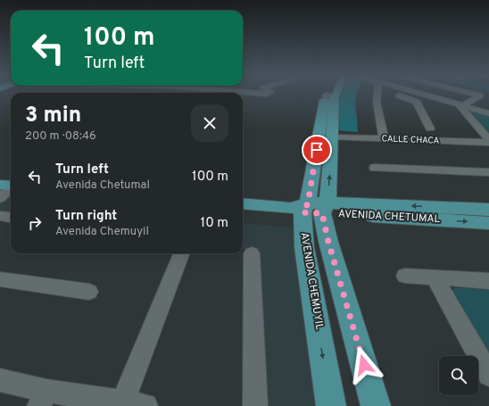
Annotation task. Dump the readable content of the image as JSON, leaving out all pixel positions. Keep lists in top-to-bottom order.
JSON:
{
  "streets": {
    "main road": ["AVENIDA CHETUMAL", "AVENIDA CHEMUYIL"],
    "street": ["CALLE CHACA"]
  },
  "crossings": [
    ["CALLE CHACA", "AVENIDA CHEMUYIL"],
    ["AVENIDA CHETUMAL", "AVENIDA CHEMUYIL"]
  ],
  "page": {
    "turn": ["100 m", "Turn left"],
    "heading": ["3 min", "200 m · 08:46"],
    "list": [
      {
        "name": "Turn left",
        "note": "Avenida Chetumal",
        "value": "100 m"
      },
      {
        "name": "Turn right",
        "note": "Avenida Chemuyil",
        "value": "10 m"
      }
    ]
  }
}
